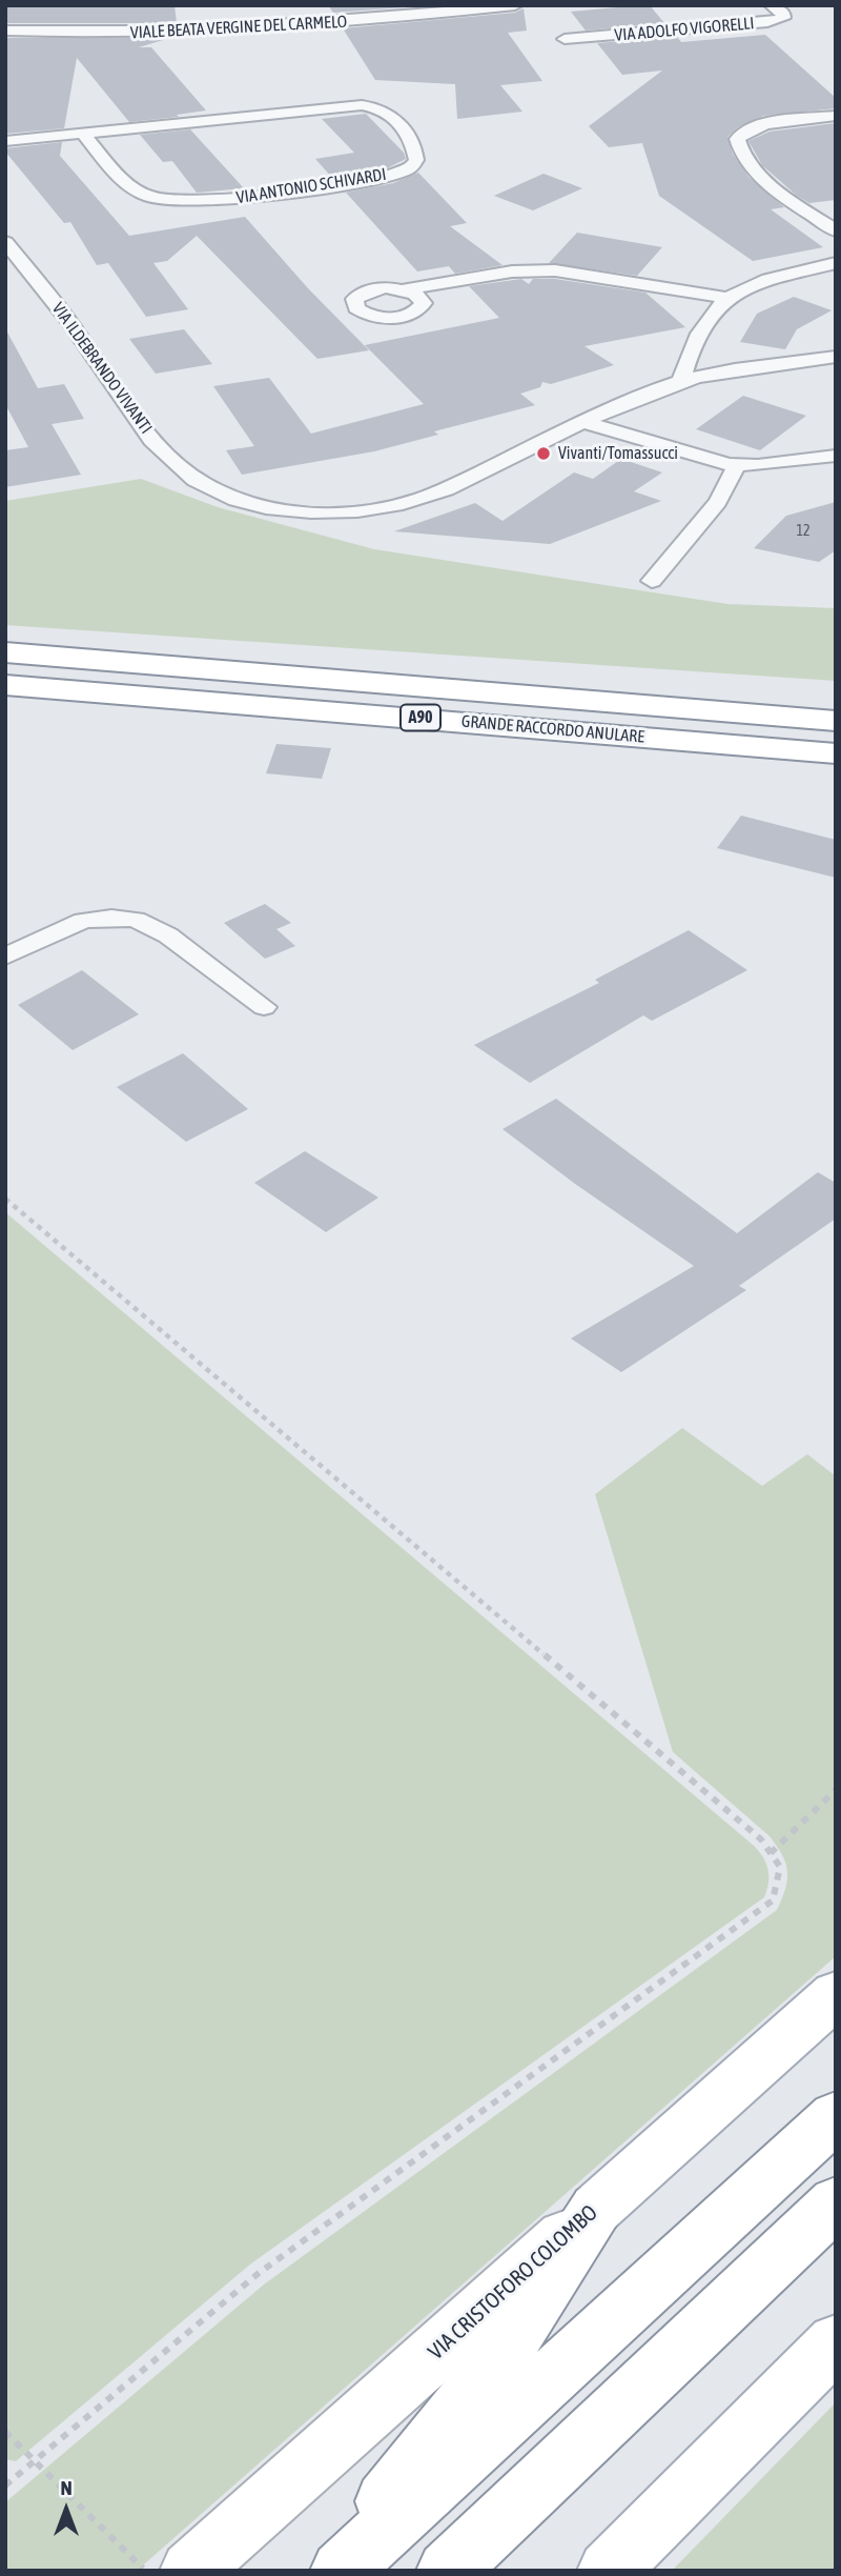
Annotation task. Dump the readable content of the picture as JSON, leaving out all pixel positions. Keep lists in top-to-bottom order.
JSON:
{
  "streets": {
    "main road": ["A90", "GRANDE RACCORDO ANULARE", "VIA CRISTOFORO COLOMBO"],
    "street": [
      "VIALE BEATA VERGINE DEL CARMELO",
      "VIA ADOLFO VIGORELLI",
      "VIA ANTONIO SCHIVARDI",
      "VIA ILDEBRANDO VIVANTI"
    ]
  },
  "places": ["Vivanti/Tomassucci"],
  "house_numbers": ["12"],
  "north": "top"
}
